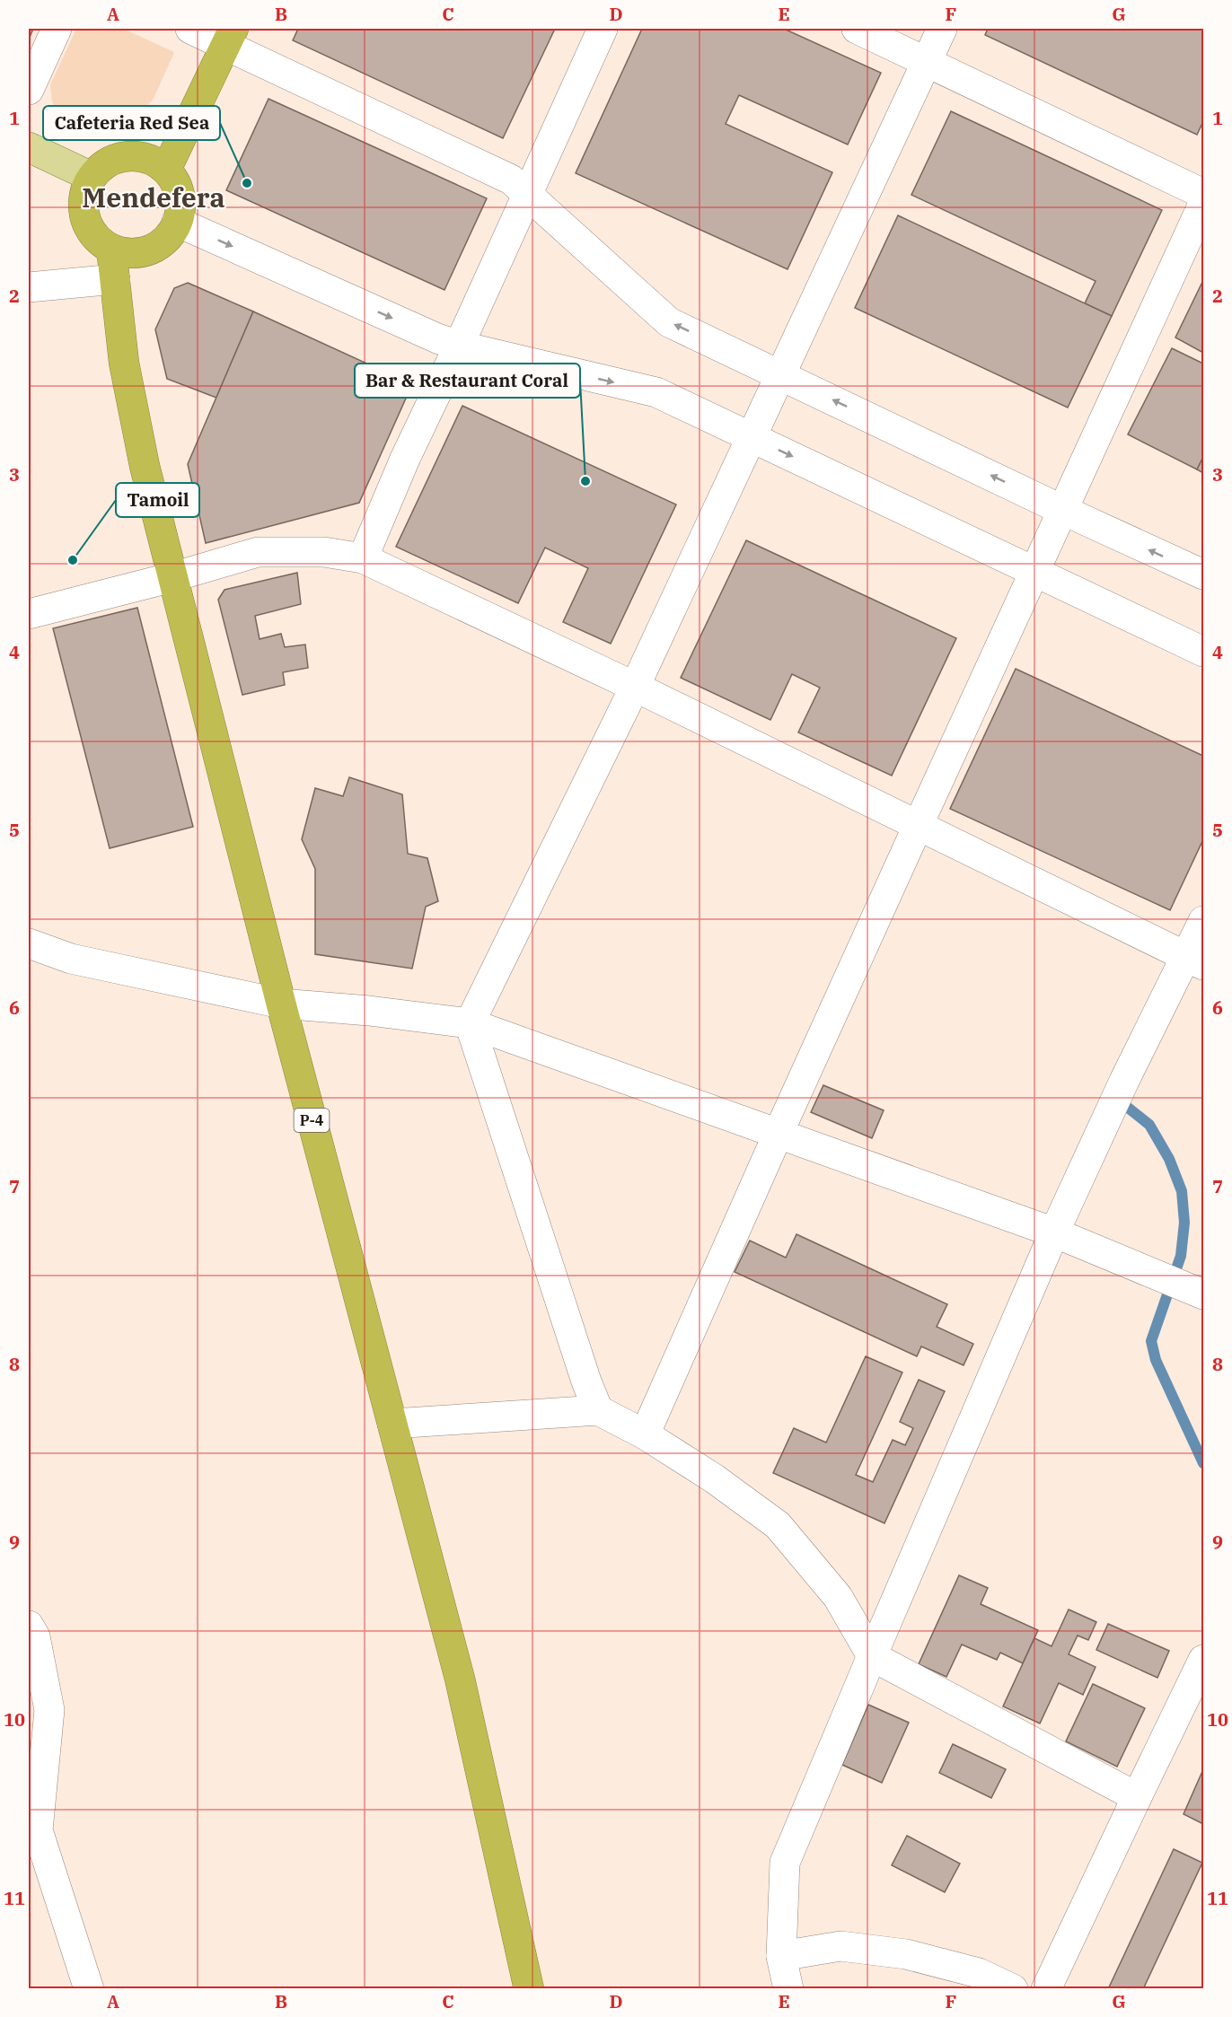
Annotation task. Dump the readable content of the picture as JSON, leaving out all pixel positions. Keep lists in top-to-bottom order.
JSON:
{
  "streets": {
    "highway": ["P-4"]
  },
  "districts": ["Mendefera"],
  "places": ["Cafeteria Red Sea", "Bar & Restaurant Coral", "Tamoil"],
  "grid": {
    "columns": [
      "A",
      "B",
      "C",
      "D",
      "E",
      "F",
      "G"
    ],
    "rows": [
      "1",
      "2",
      "3",
      "4",
      "5",
      "6",
      "7",
      "8",
      "9",
      "10",
      "11"
    ]
  }
}
